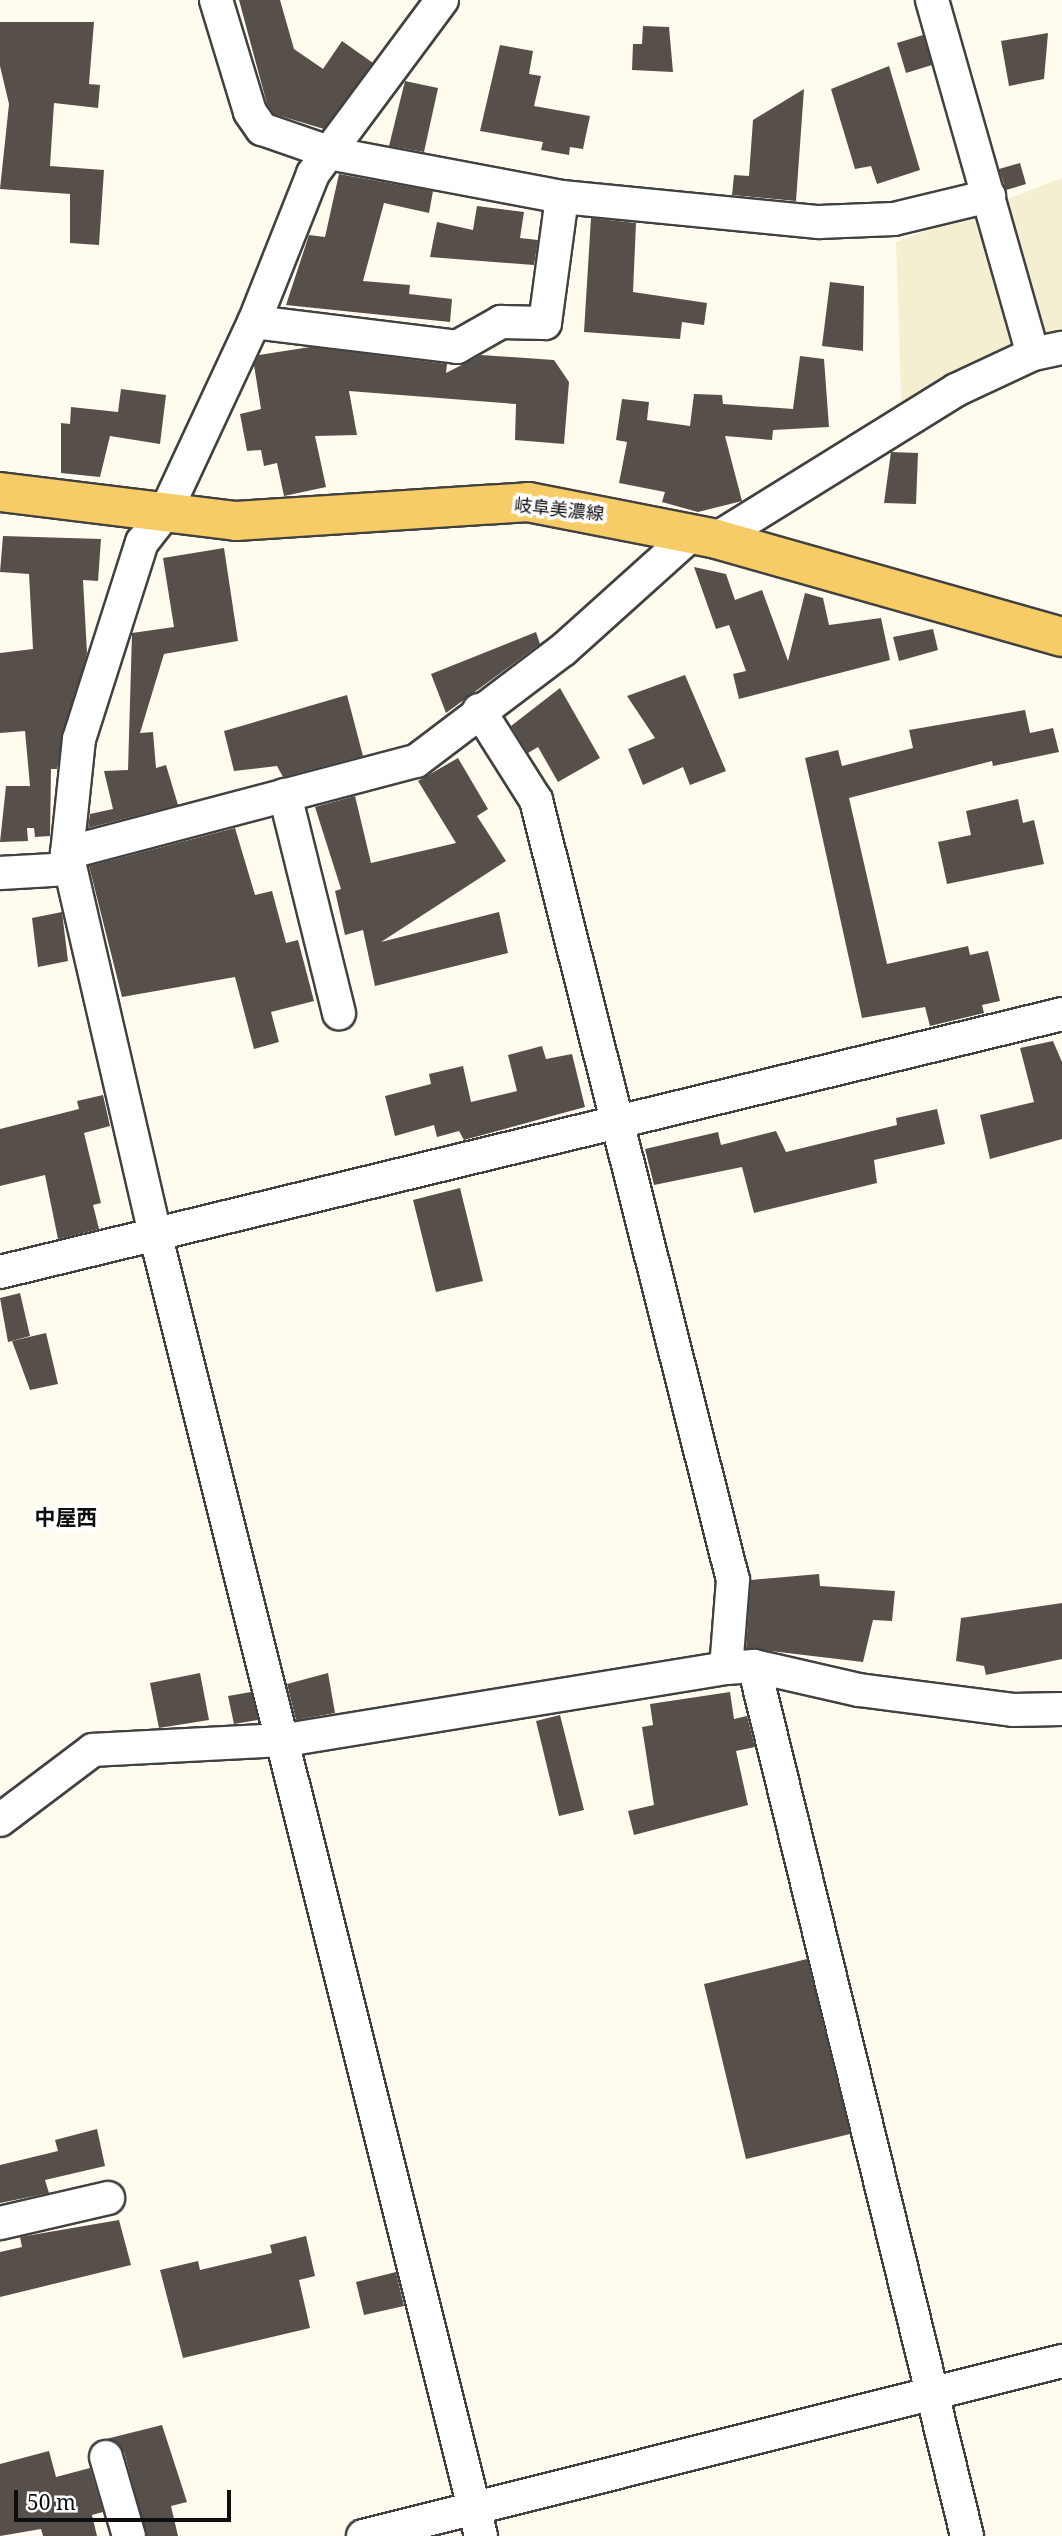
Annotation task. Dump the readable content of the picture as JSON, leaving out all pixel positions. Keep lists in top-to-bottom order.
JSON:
{
  "streets": {
    "main road": ["岐阜美濃線"]
  },
  "districts": ["中屋西"],
  "scale_bar": "50 m"
}
